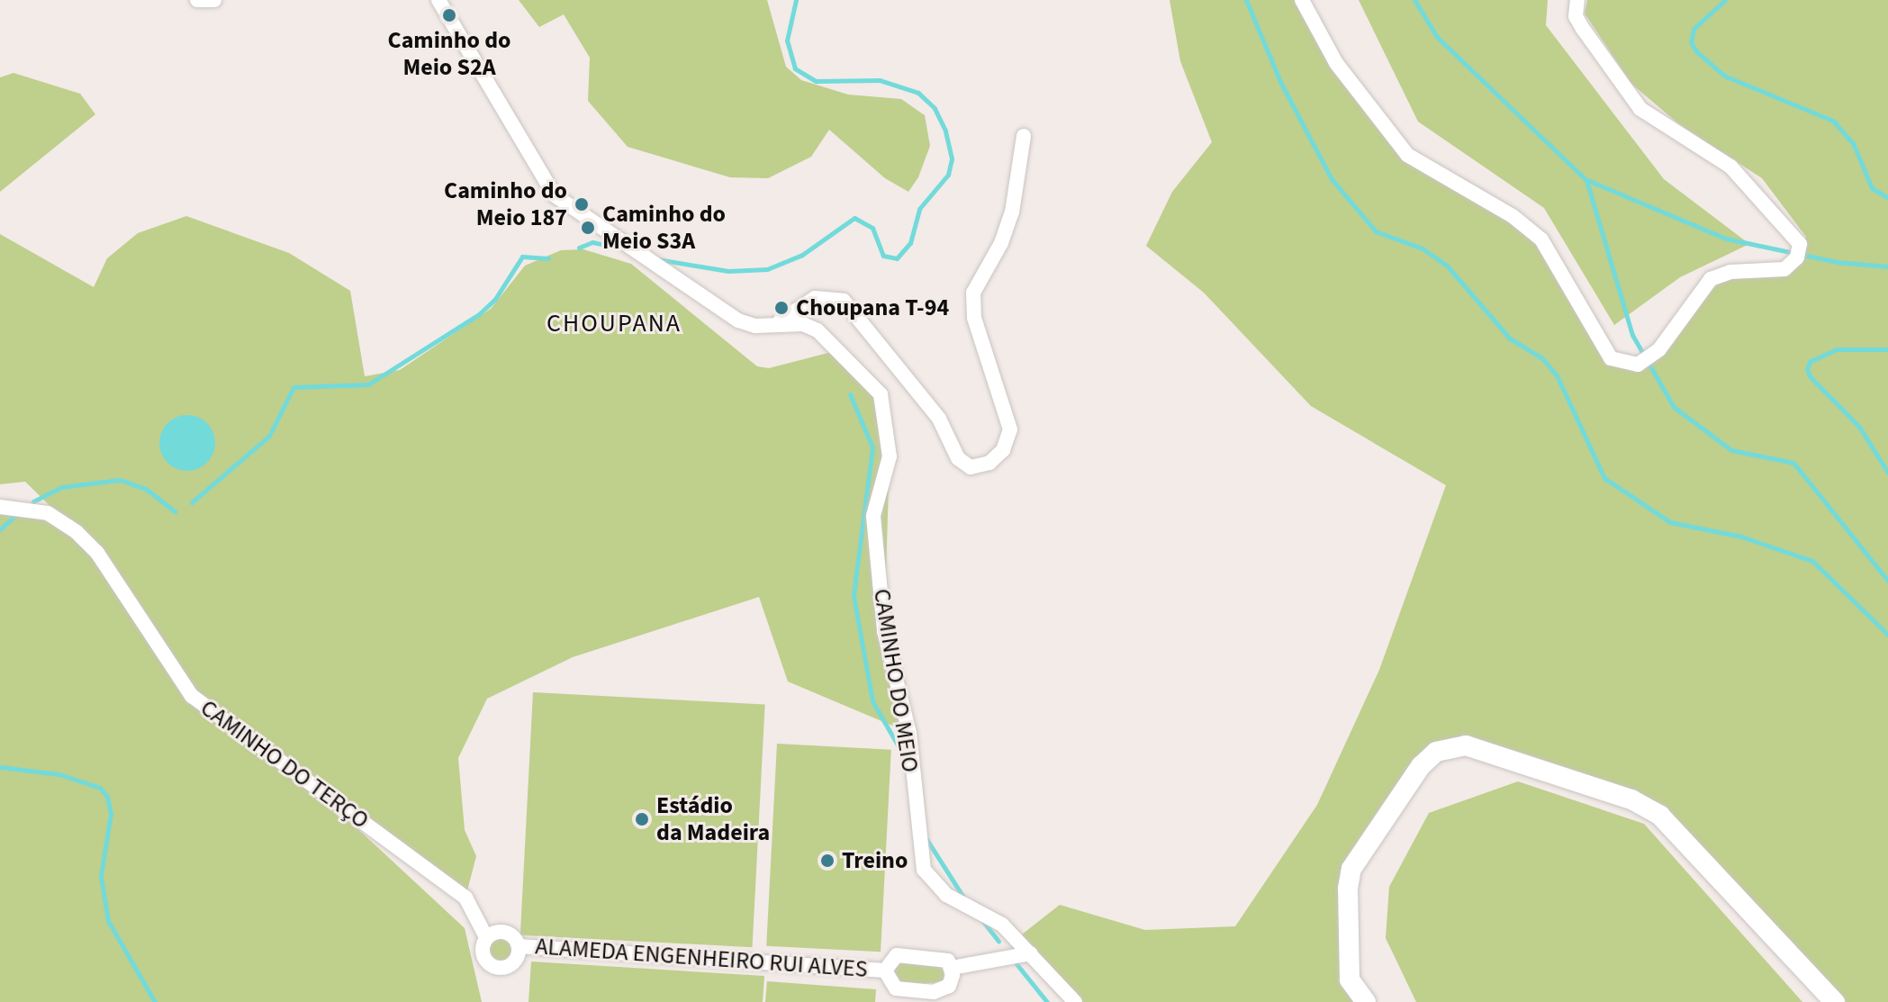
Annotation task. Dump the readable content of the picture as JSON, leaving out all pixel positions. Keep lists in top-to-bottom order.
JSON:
{
  "streets": {
    "street": ["CAMINHO DO MEIO", "CAMINHO DO TERÇO", "ALAMEDA ENGENHEIRO RUI ALVES"]
  },
  "crossings": [
    ["CAMINHO DO TERÇO", "ALAMEDA ENGENHEIRO RUI ALVES"]
  ],
  "districts": ["CHOUPANA"],
  "places": [
    "Caminho do Meio S2A",
    "Caminho do Meio 187",
    "Caminho do Meio S3A",
    "Choupana T-94",
    "Estádio da Madeira",
    "Treino"
  ]
}
